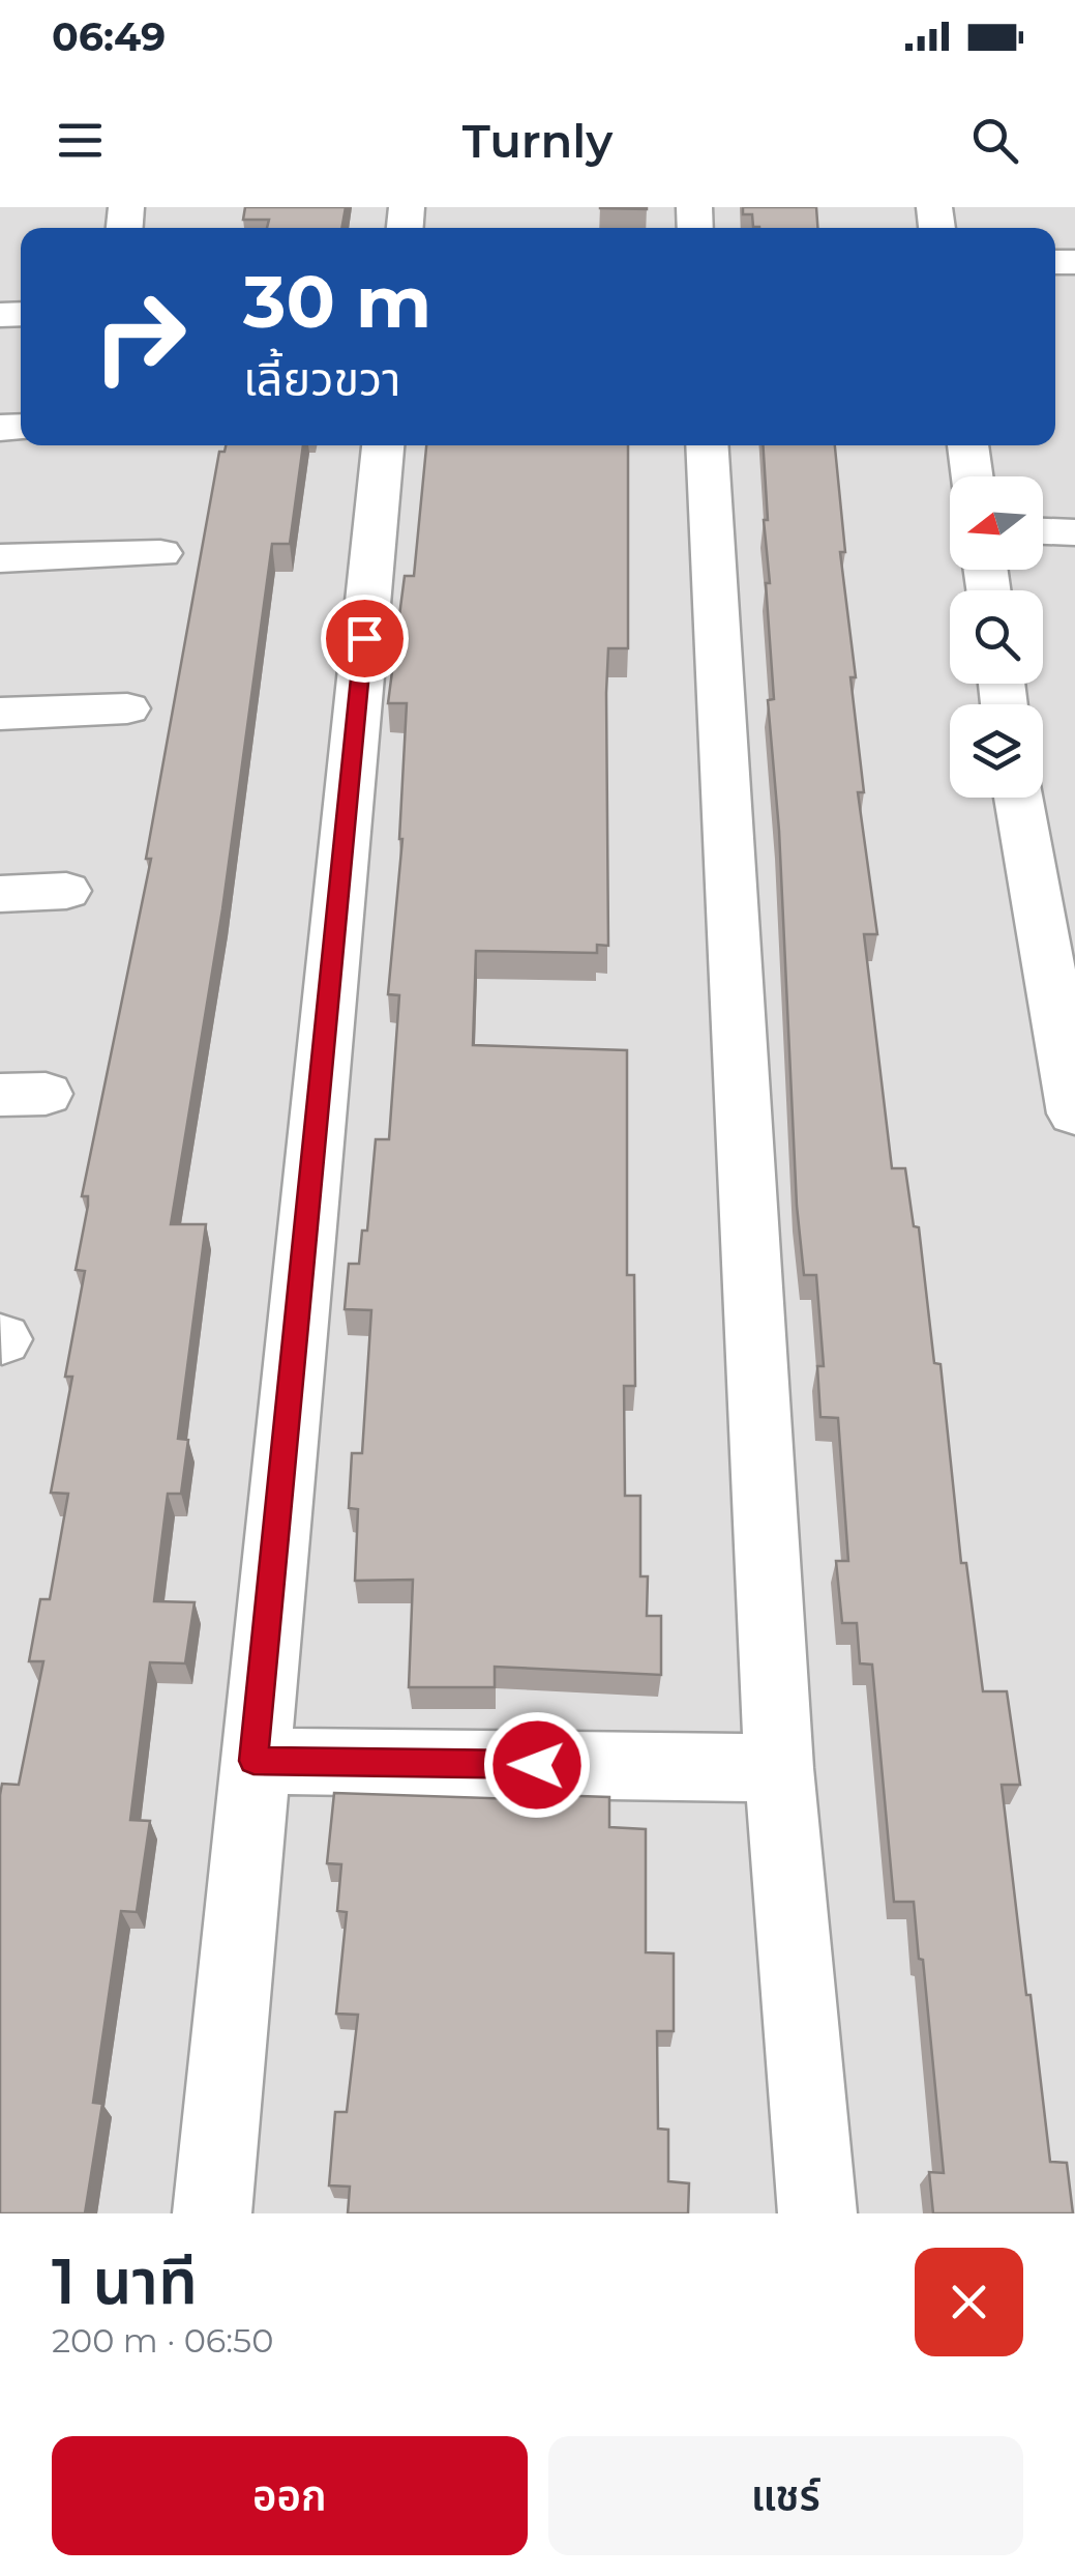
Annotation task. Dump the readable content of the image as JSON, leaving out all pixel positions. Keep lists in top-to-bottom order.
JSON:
{
  "north": "left",
  "page": {
    "status": "06:49",
    "header": "Turnly",
    "turn": ["30 m", "เลี้ยวขวา"],
    "heading": ["1 นาที", "200 m · 06:50"],
    "buttons": ["ออก", "แชร์"]
  }
}
